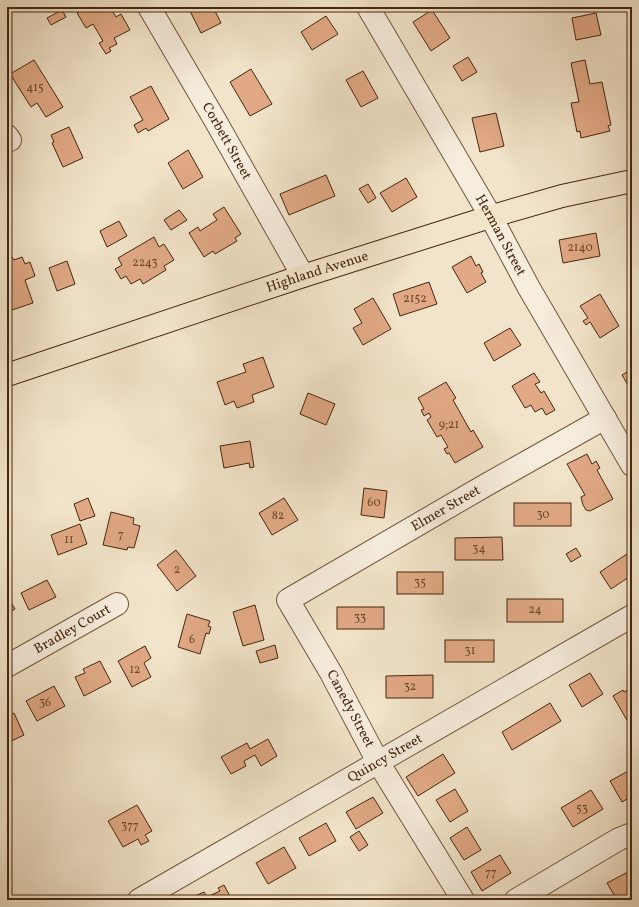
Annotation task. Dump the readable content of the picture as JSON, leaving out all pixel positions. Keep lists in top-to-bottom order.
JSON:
{
  "streets": {
    "main road": ["Highland Avenue"],
    "street": [
      "Corbett Street",
      "Herman Street",
      "Elmer Street",
      "Bradley Court",
      "Canedy Street",
      "Quincy Street"
    ]
  },
  "crossings": [
    ["Corbett Street", "Highland Avenue"],
    ["Herman Street", "Highland Avenue"],
    ["Herman Street", "Elmer Street"],
    ["Elmer Street", "Canedy Street"],
    ["Canedy Street", "Quincy Street"]
  ],
  "house_numbers": [
    "415",
    "2140",
    "2243",
    "2152",
    "9;21",
    "60",
    "30",
    "82",
    "7",
    "11",
    "34",
    "2",
    "35",
    "24",
    "33",
    "6",
    "31",
    "12",
    "32",
    "36",
    "53",
    "377",
    "77"
  ]
}
